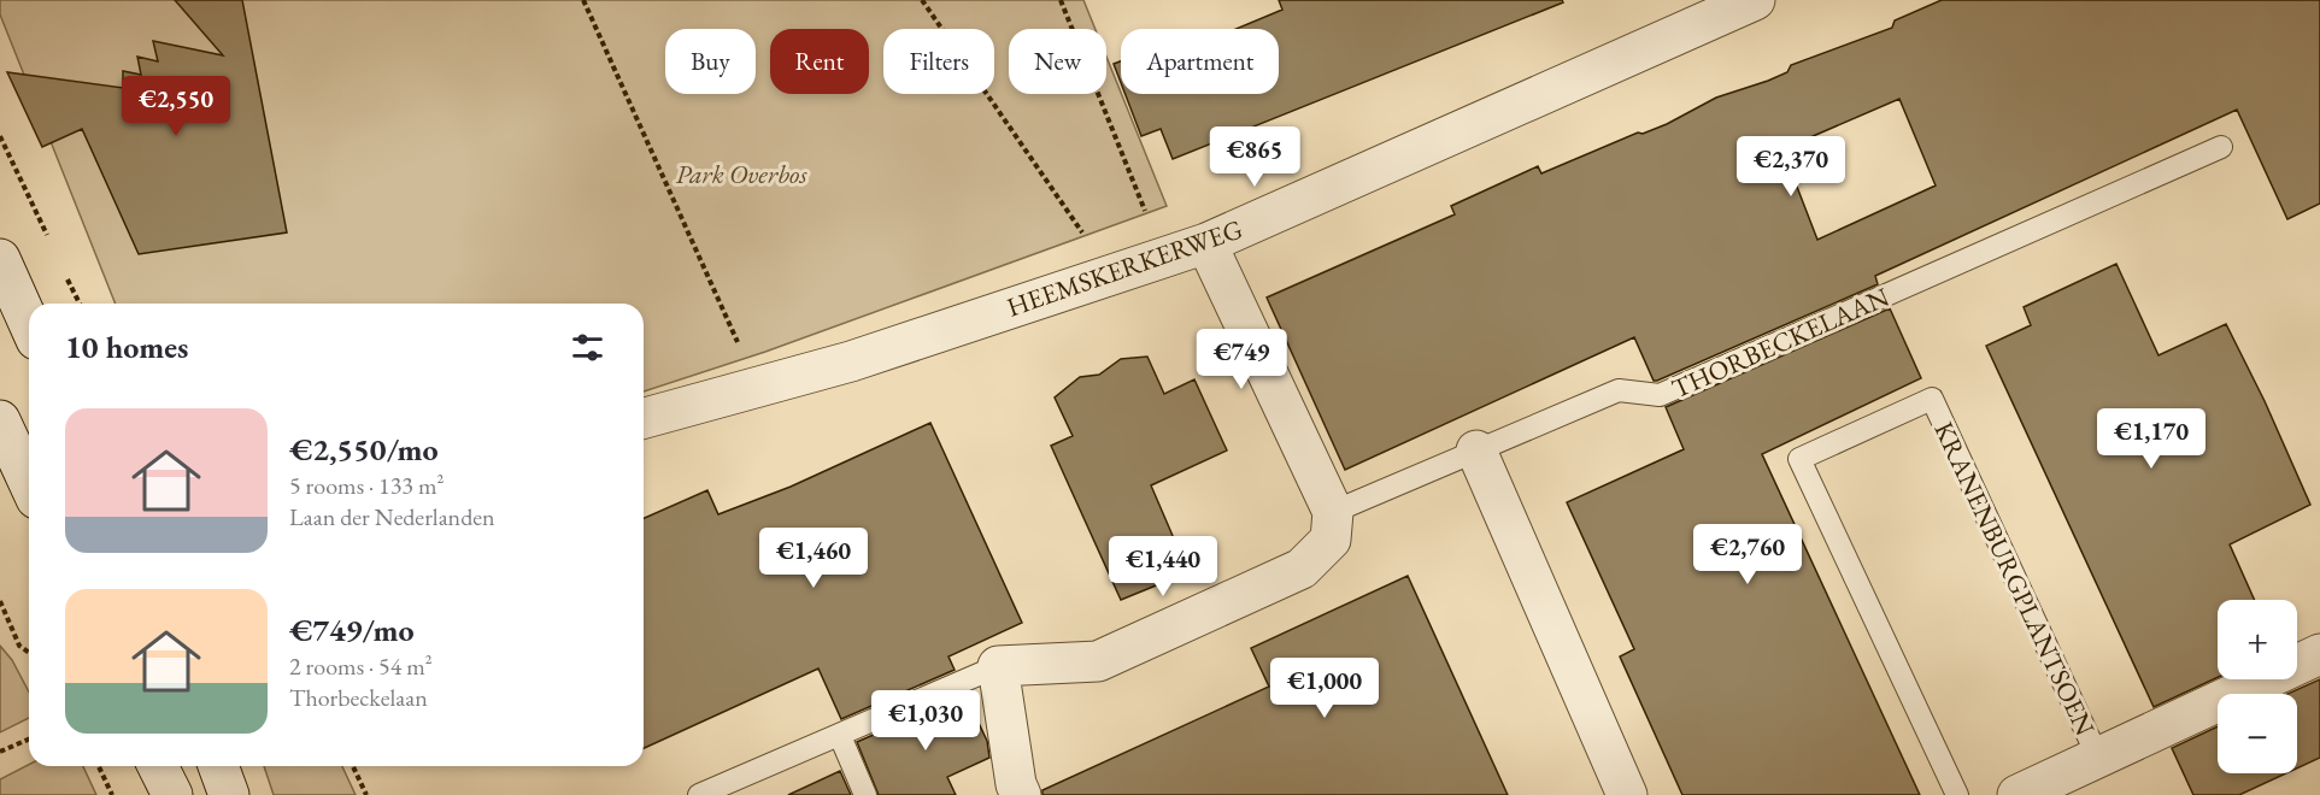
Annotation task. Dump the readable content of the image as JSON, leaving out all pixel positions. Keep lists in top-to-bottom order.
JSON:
{
  "streets": {
    "street": ["HEEMSKERKERWEG", "KRANENBURGPLANTSOEN"],
    "lane": ["THORBECKELAAN"]
  },
  "parks": ["Park Overbos"],
  "page": {
    "chip": [
      "Buy",
      "Rent",
      "Filters",
      "New",
      "Apartment"
    ],
    "price": [
      "€2,550",
      "€865",
      "€2,370",
      "€749",
      "€1,170",
      "€2,760",
      "€1,460",
      "€1,440",
      "€1,000",
      "€1,030"
    ],
    "heading": "10 homes",
    "list": [
      {
        "name": "€2,550/mo",
        "note": "5 rooms · 133 m² · Laan der Nederlanden"
      },
      {
        "name": "€749/mo",
        "note": "2 rooms · 54 m² · Thorbeckelaan"
      }
    ],
    "map_buttons": ["+", "−"]
  }
}
